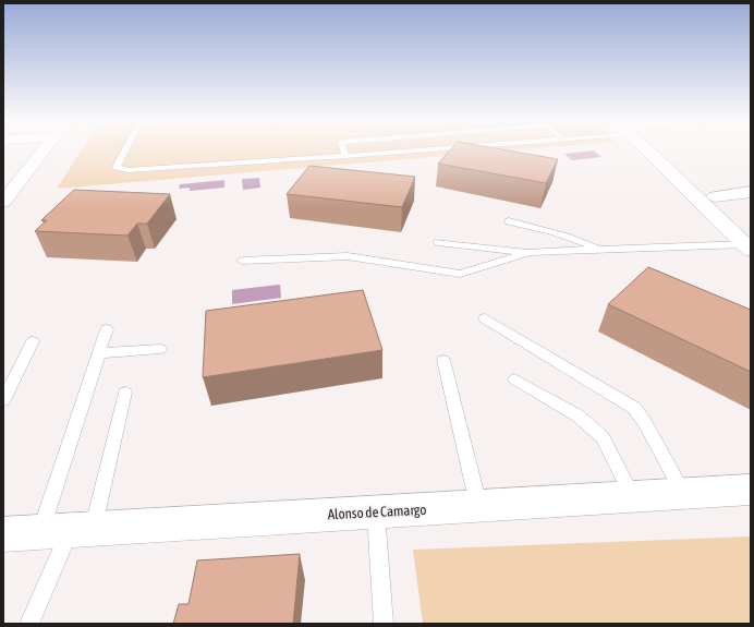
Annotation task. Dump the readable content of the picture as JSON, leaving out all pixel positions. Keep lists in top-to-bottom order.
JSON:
{
  "streets": {
    "main road": ["Alonso de Camargo"]
  }
}
